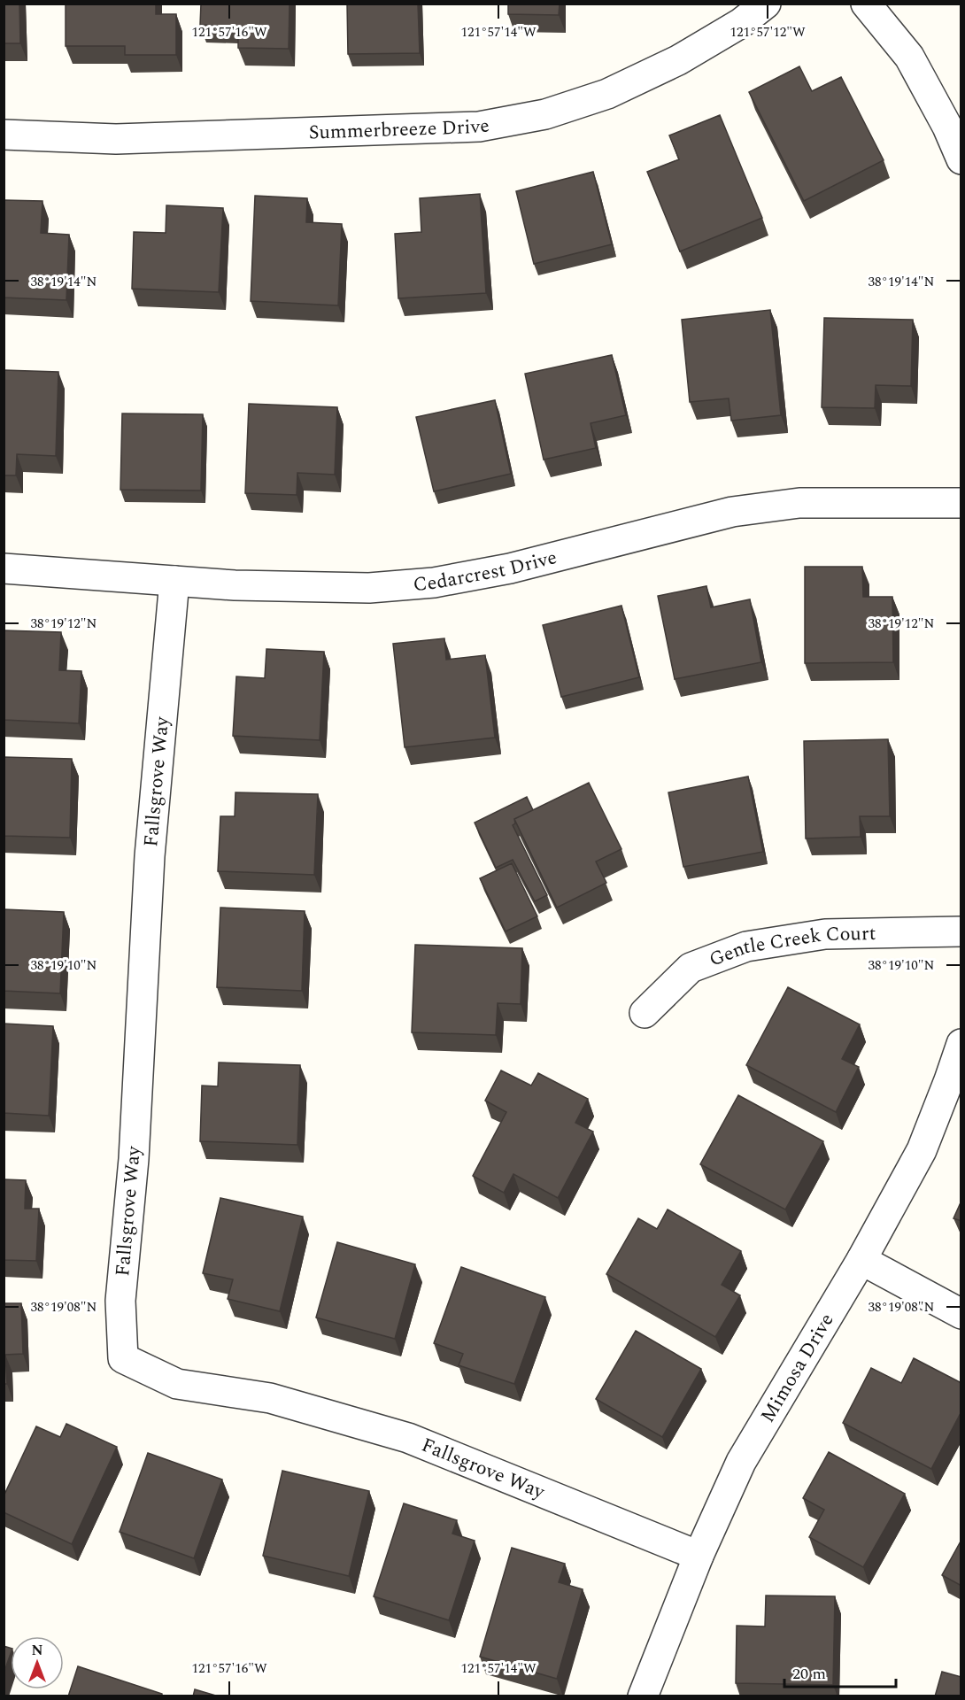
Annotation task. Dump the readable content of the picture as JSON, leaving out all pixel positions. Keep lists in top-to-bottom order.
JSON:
{
  "streets": {
    "street": [
      "Summerbreeze Drive",
      "Cedarcrest Drive",
      "Fallsgrove Way",
      "Gentle Creek Court",
      "Mimosa Drive"
    ]
  },
  "crossings": [
    ["Cedarcrest Drive", "Fallsgrove Way"],
    ["Fallsgrove Way", "Mimosa Drive"]
  ],
  "scale_bar": "20 m",
  "north": "top",
  "coordinates": [
    "121°57'16\"W",
    "121°57'14\"W",
    "121°57'12\"W",
    "38°19'14\"N",
    "38°19'12\"N",
    "38°19'10\"N",
    "38°19'08\"N"
  ]
}
